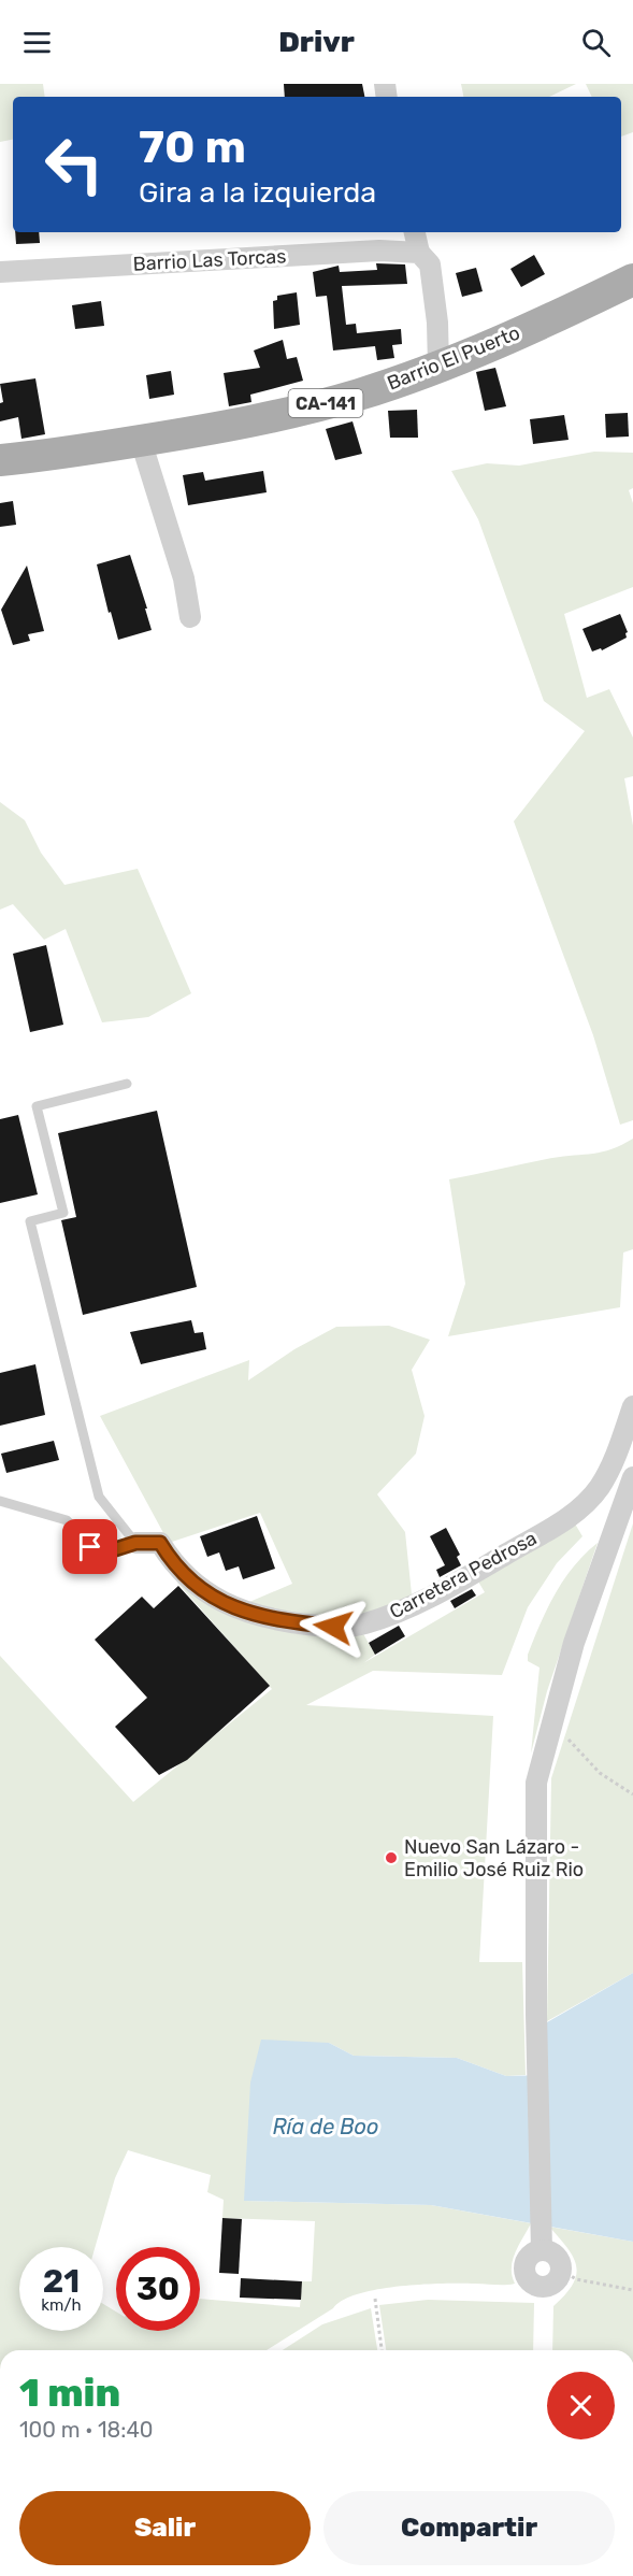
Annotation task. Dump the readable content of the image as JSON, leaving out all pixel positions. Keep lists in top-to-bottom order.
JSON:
{
  "streets": {
    "main road": ["Barrio El Puerto", "CA-141"],
    "street": ["Barrio Las Torcas", "Carretera Pedrosa"]
  },
  "water": ["Ría de Boo"],
  "places": ["Nuevo San Lázaro - Emilio José Ruiz Rio"],
  "page": {
    "header": "Drivr",
    "turn": ["70 m", "Gira a la izquierda"],
    "speed": "21 km/h",
    "limit": "30",
    "heading": ["1 min", "100 m · 18:40"],
    "buttons": ["Salir", "Compartir"]
  }
}
